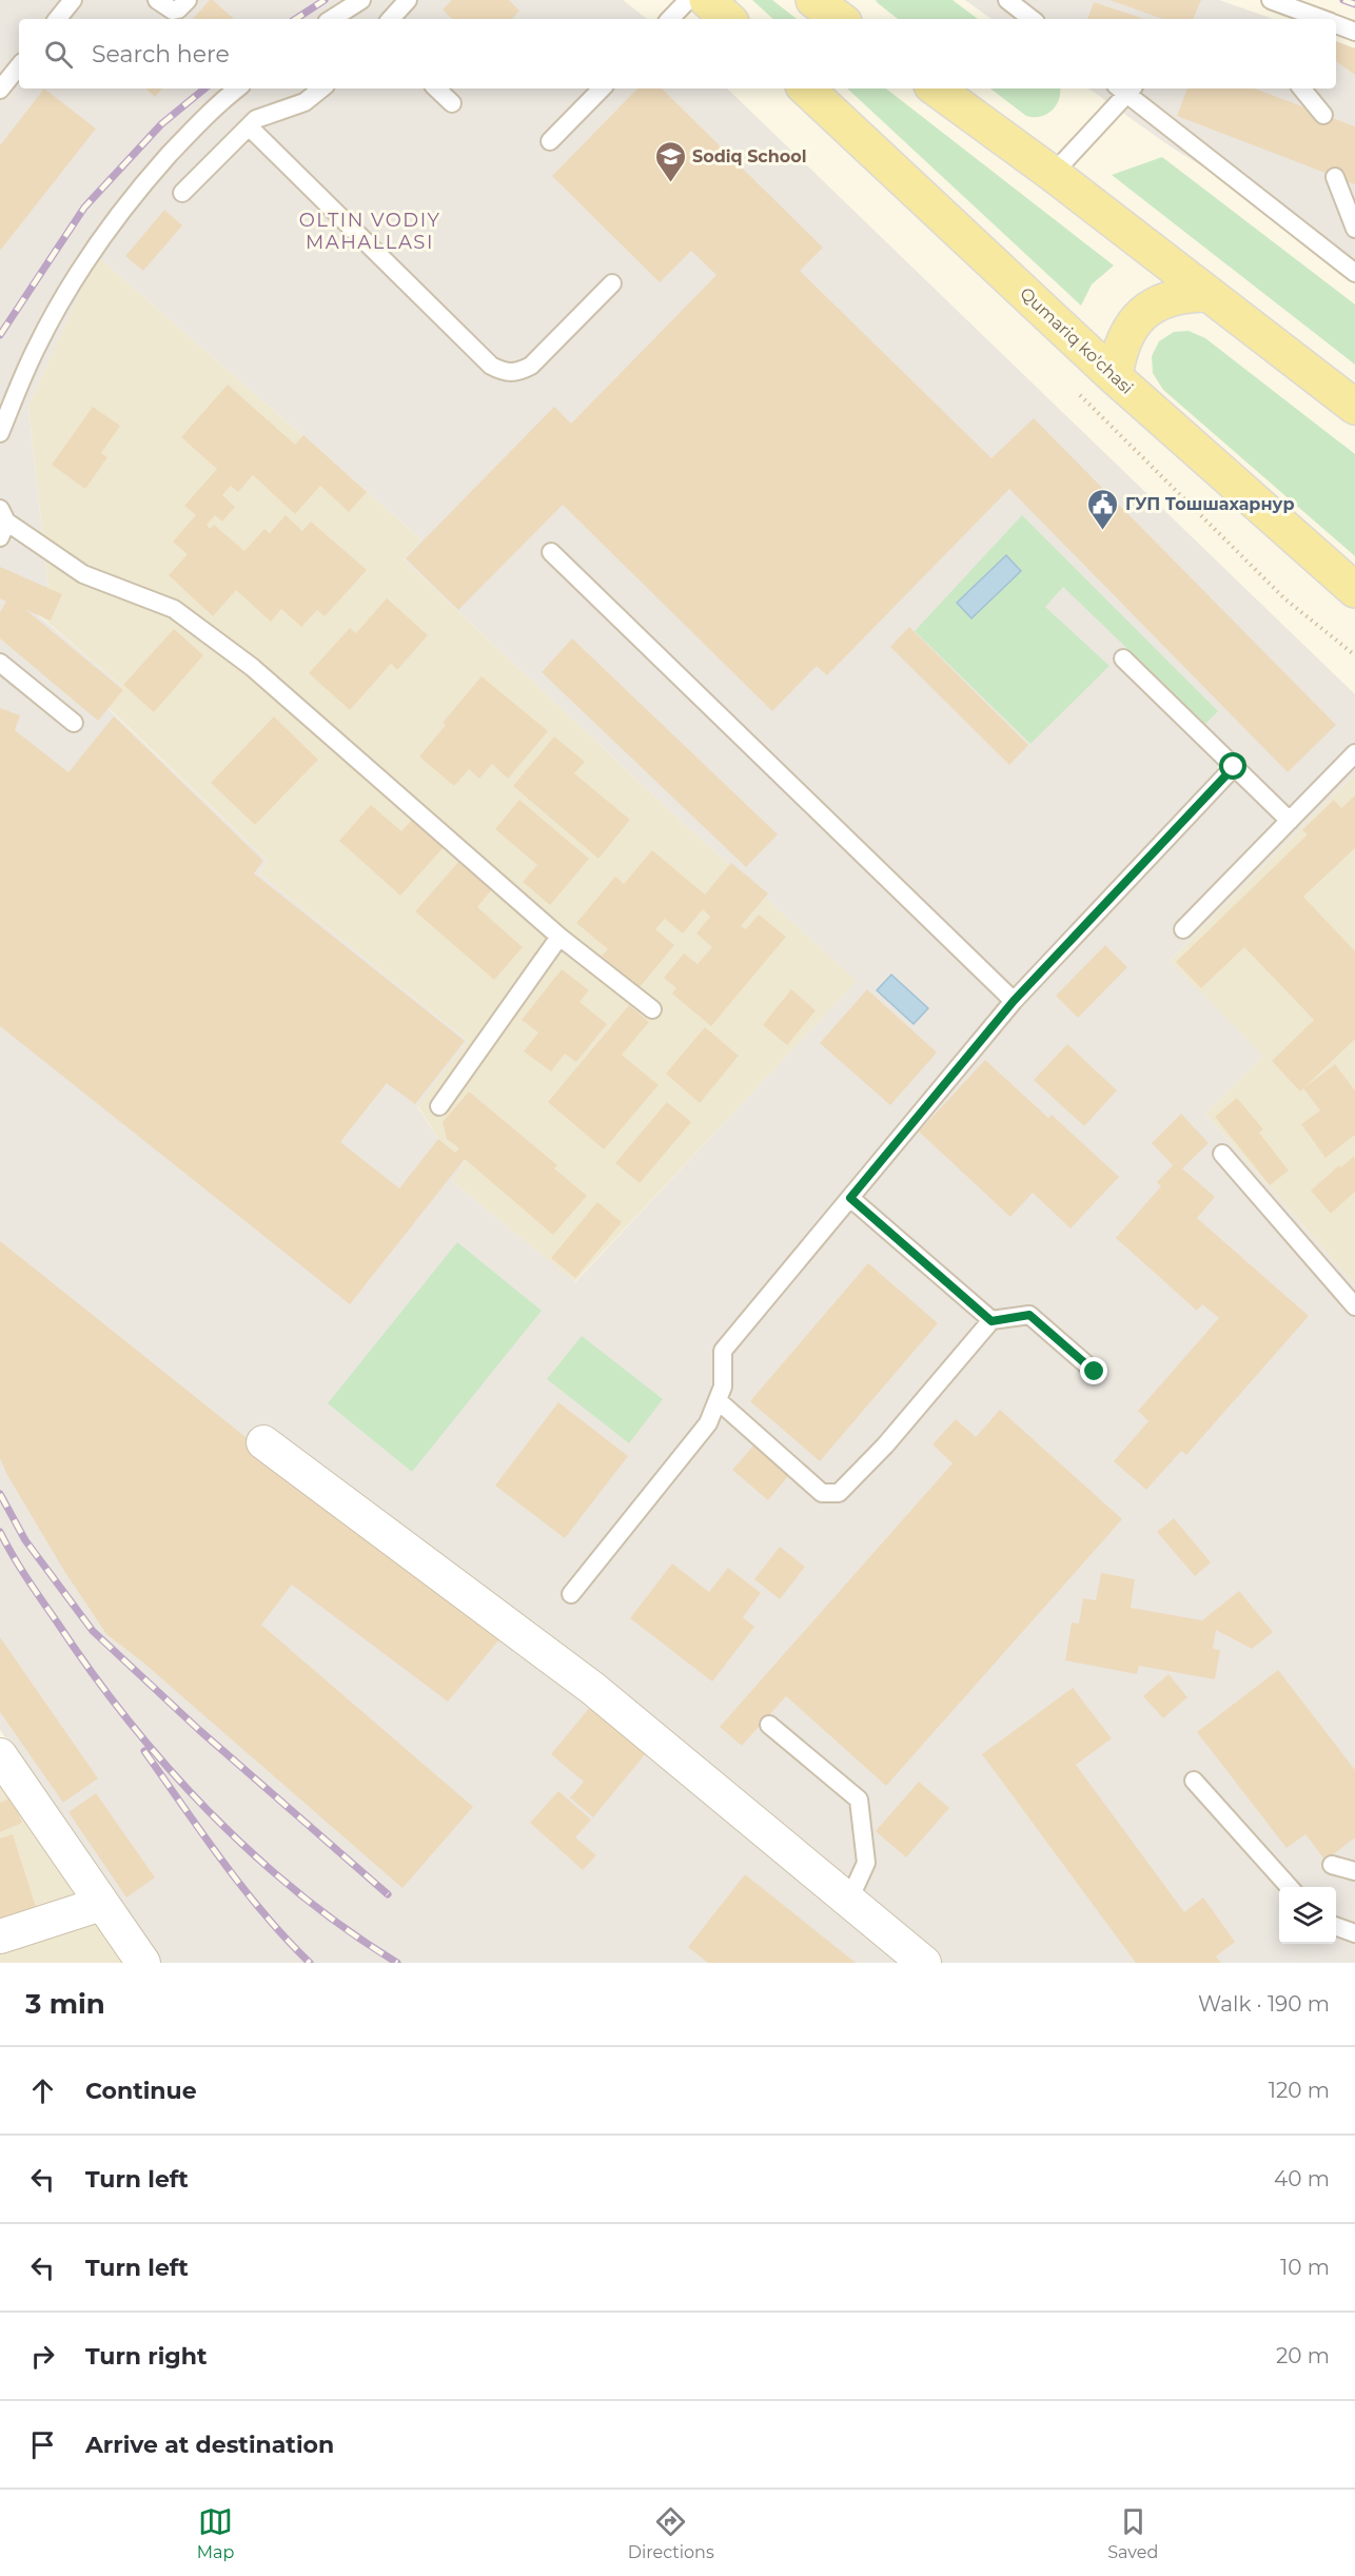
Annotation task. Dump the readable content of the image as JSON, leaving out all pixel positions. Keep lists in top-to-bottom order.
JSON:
{
  "streets": {
    "main road": ["Qumariq ko'chasi"]
  },
  "districts": ["OLTIN VODIY MAHALLASI"],
  "places": {
    "school or university": ["Sodiq School"],
    "public building": ["ГУП Тошшахарнур"]
  },
  "page": {
    "search": "Search here",
    "heading": ["3 min", "Walk · 190 m"],
    "list": [
      ["Continue", "120 m"],
      ["Turn left", "40 m"],
      ["Turn left", "10 m"],
      ["Turn right", "20 m"],
      "Arrive at destination"
    ],
    "nav": ["Map", "Directions", "Saved"]
  }
}
